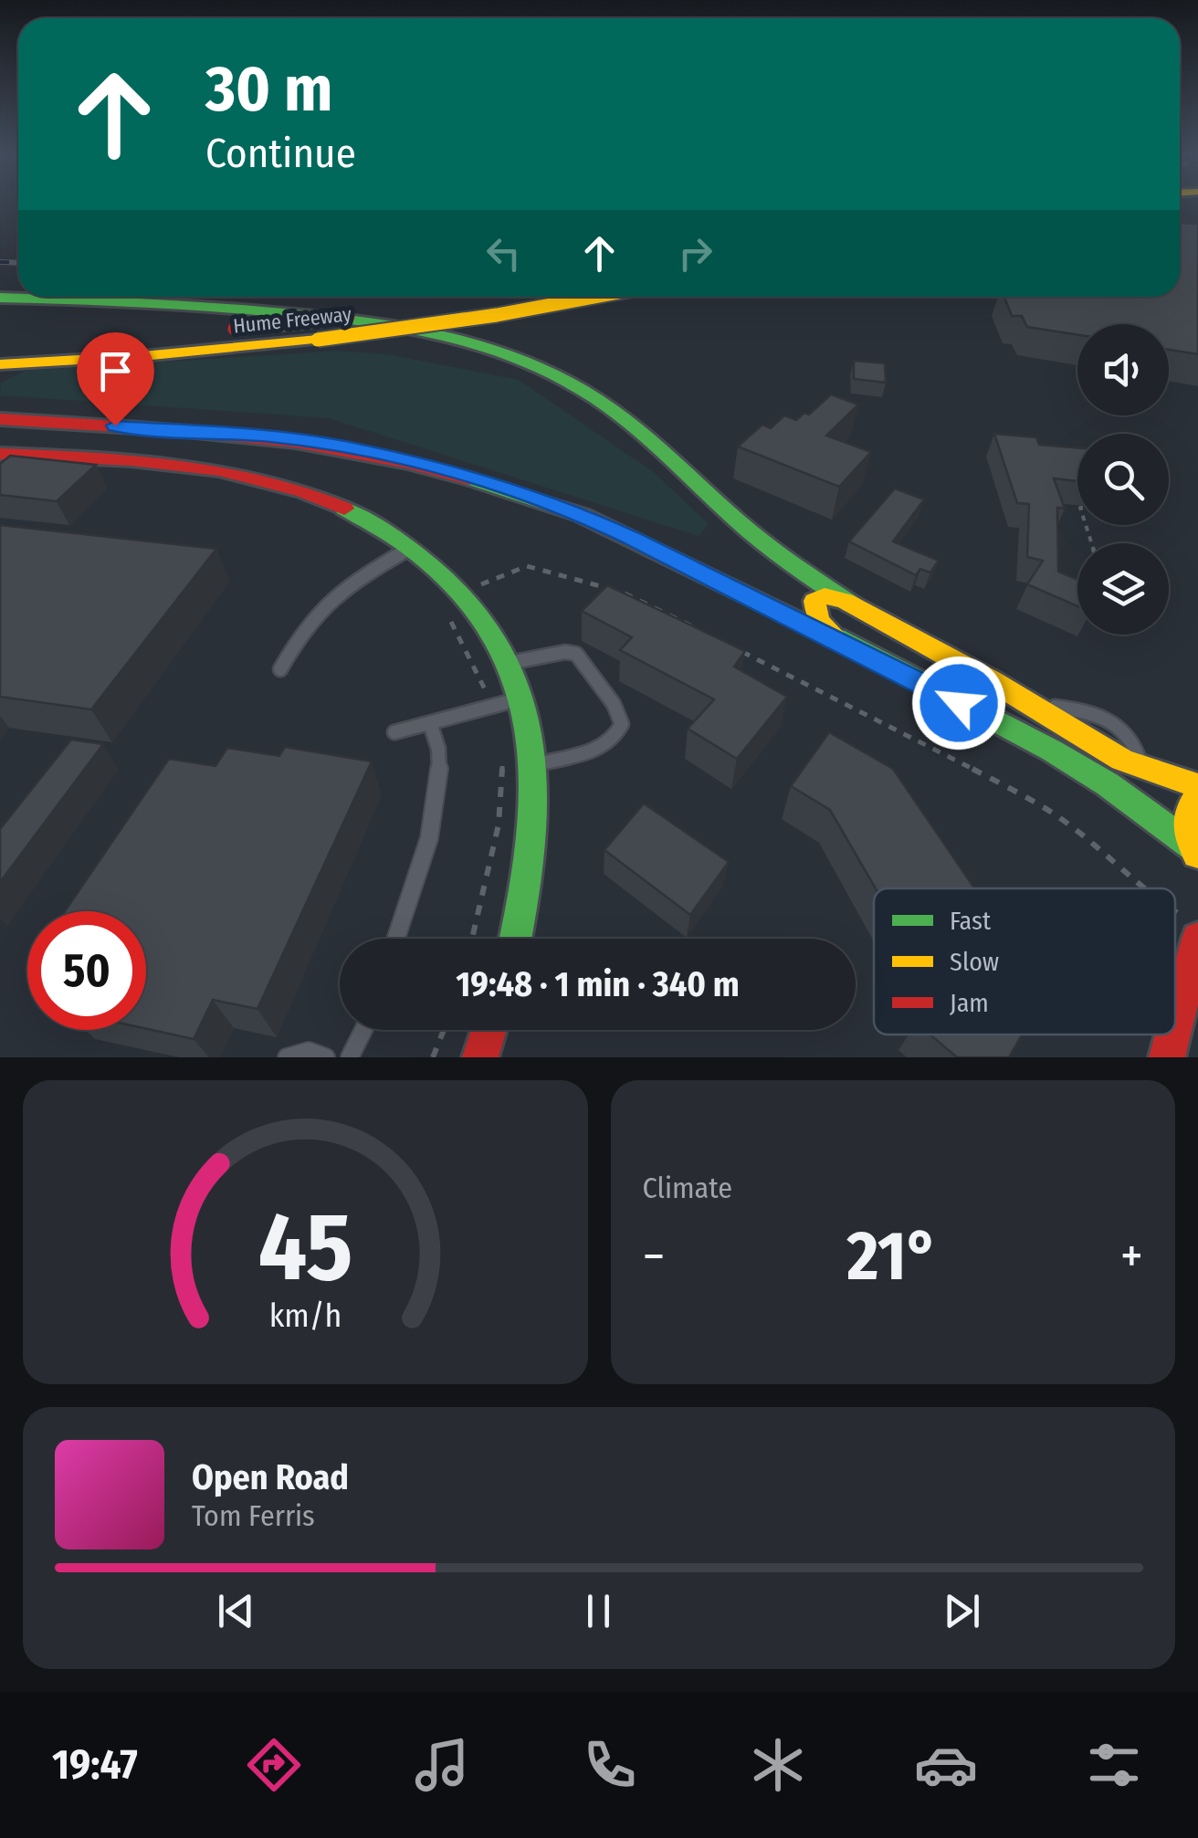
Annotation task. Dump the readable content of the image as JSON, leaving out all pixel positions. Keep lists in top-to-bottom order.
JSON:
{
  "streets": {
    "main road": ["Hume Freeway"]
  },
  "legend": ["Fast", "Slow", "Jam"],
  "page": {
    "turn": ["30 m", "Continue"],
    "limit": "50",
    "trip": "19:48 · 1 min · 340 m",
    "tile": "Climate",
    "heat": ["−", "21°", "+"],
    "song": ["Open Road", "Tom Ferris"],
    "tabs": "19:47",
    "gauge": ["45", "km/h"]
  }
}
